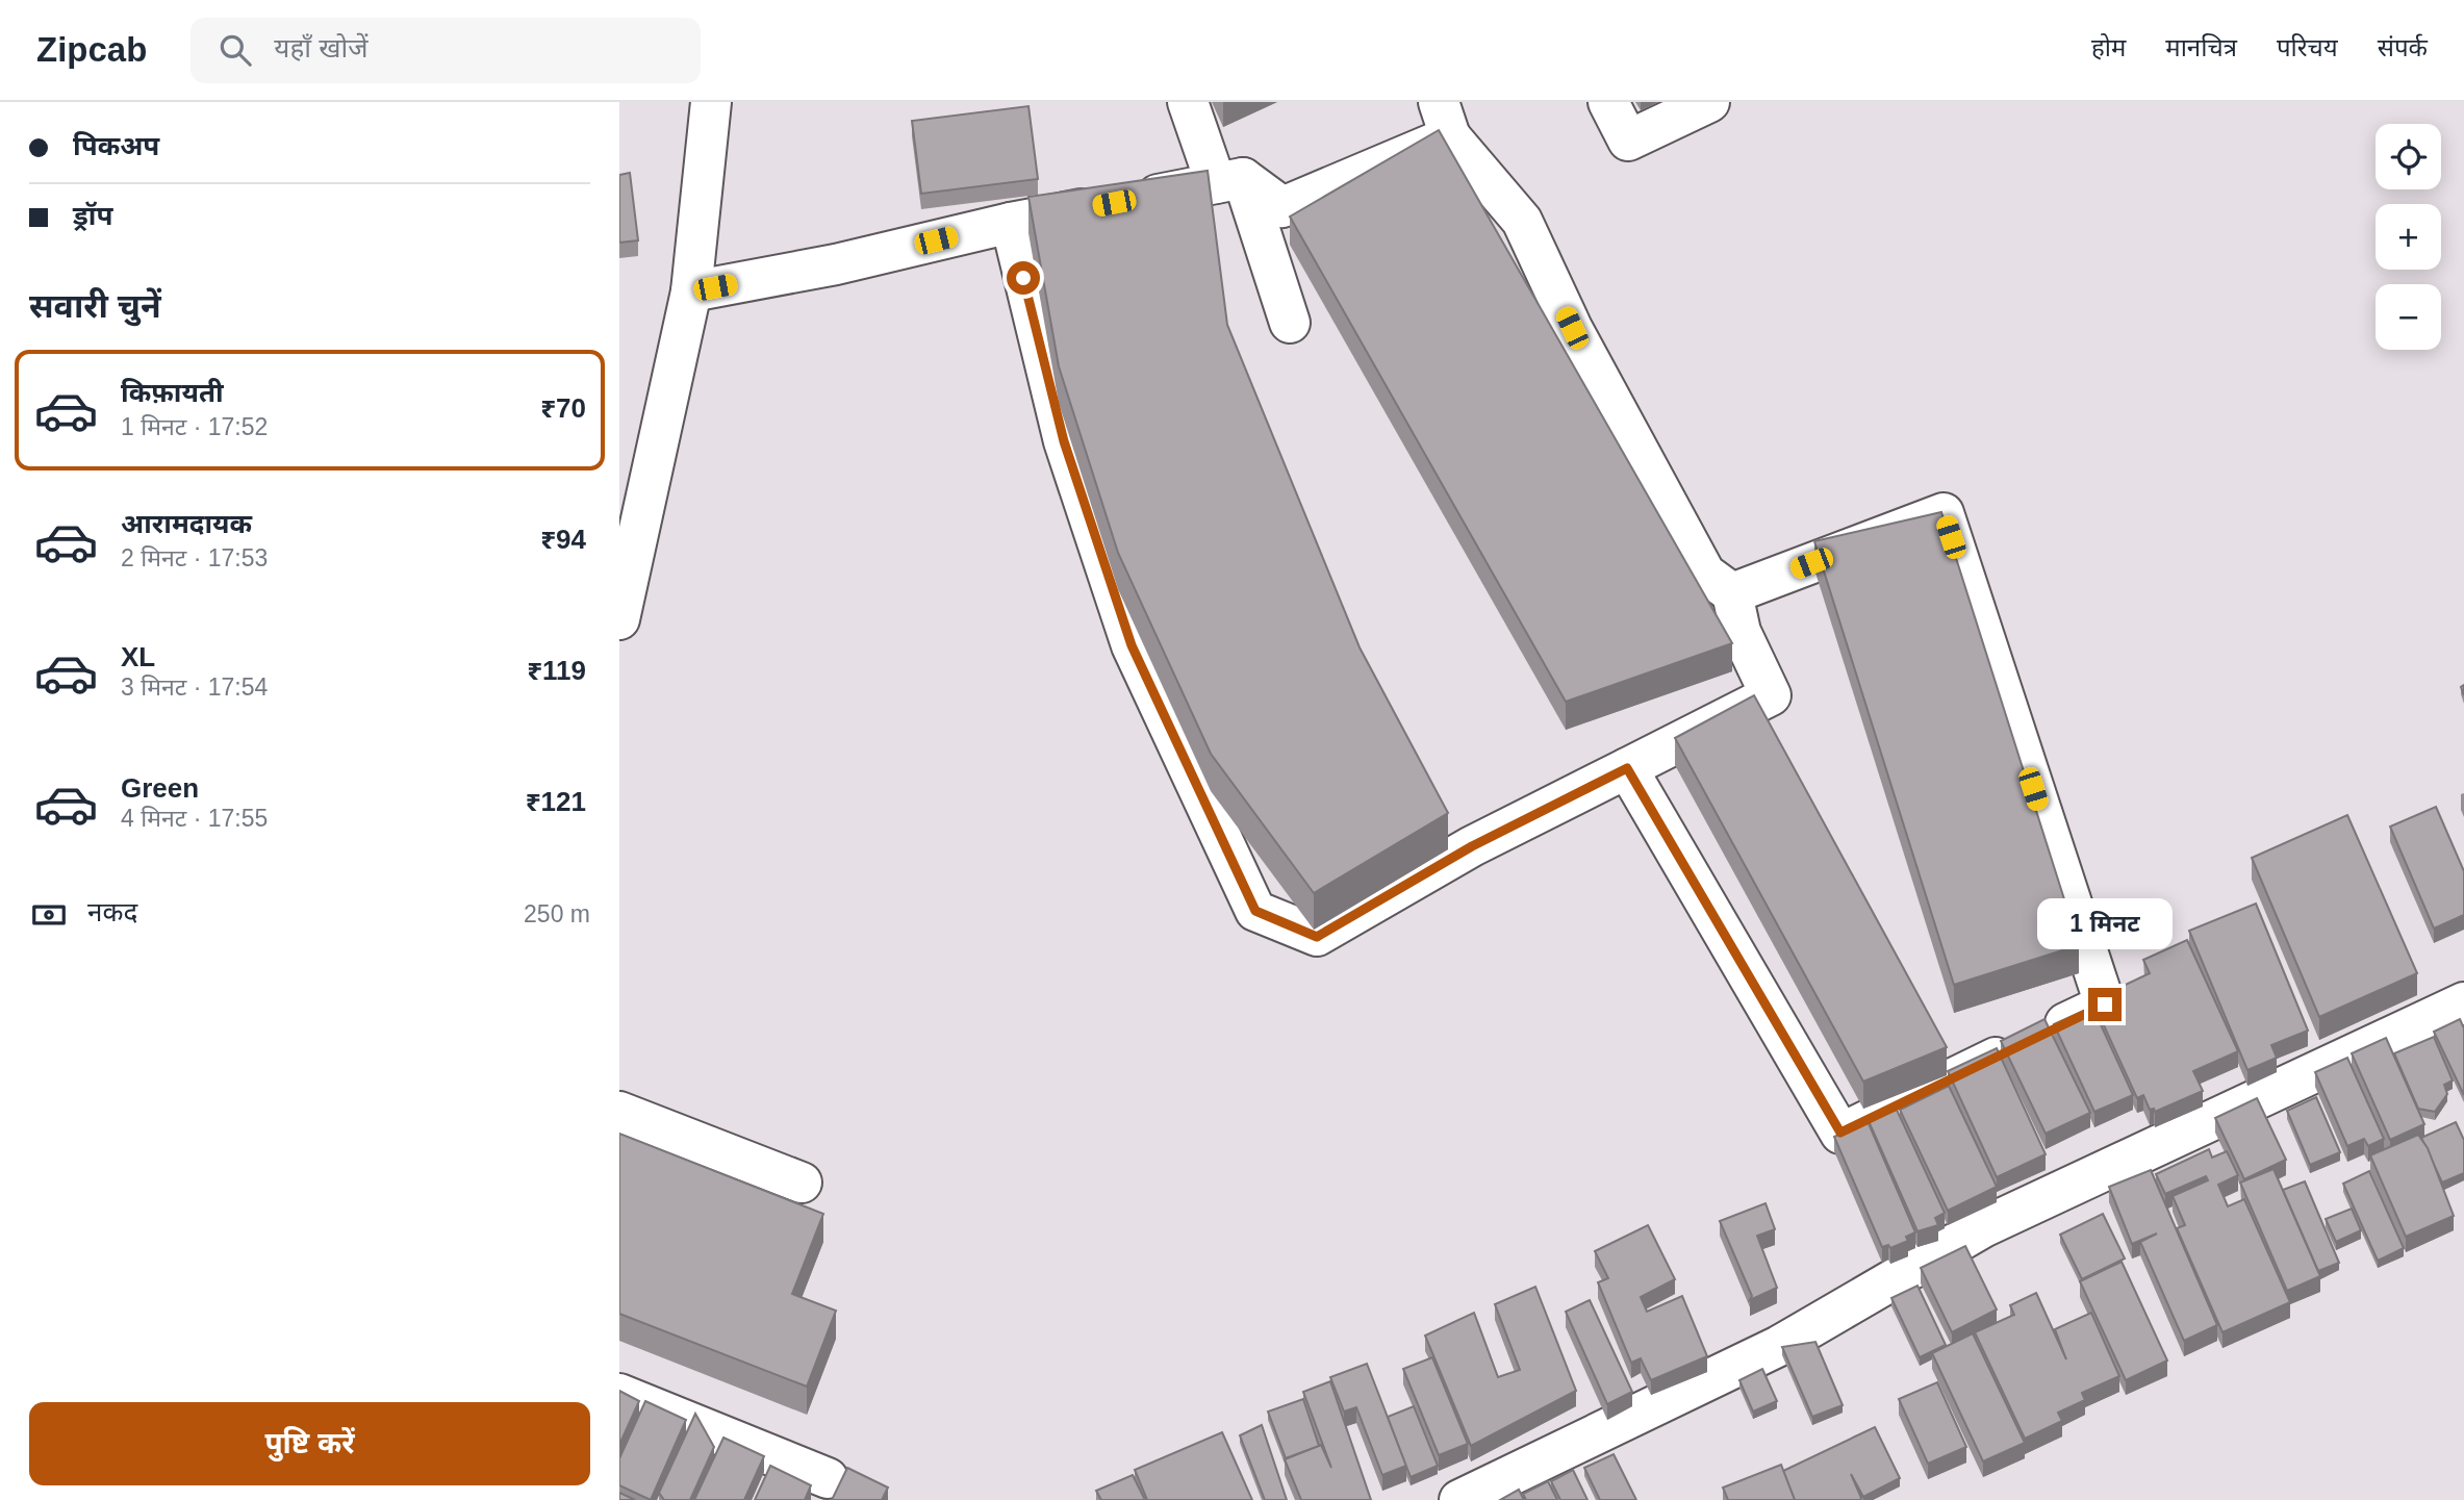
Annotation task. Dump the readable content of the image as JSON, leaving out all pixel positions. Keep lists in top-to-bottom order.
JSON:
{
  "page": {
    "header": "Zipcab",
    "search": "यहाँ खोजें",
    "nav": [
      "होम",
      "मानचित्र",
      "परिचय",
      "संपर्क"
    ],
    "banner": ["पिकअप", "ड्रॉप"],
    "map_buttons": ["+", "−"],
    "heading": "सवारी चुनें",
    "list": [
      {
        "name": "किफ़ायती",
        "note": "1 मिनट · 17:52",
        "value": "₹70"
      },
      {
        "name": "आरामदायक",
        "note": "2 मिनट · 17:53",
        "value": "₹94"
      },
      {
        "name": "XL",
        "note": "3 मिनट · 17:54",
        "value": "₹119"
      },
      {
        "name": "Green",
        "note": "4 मिनट · 17:55",
        "value": "₹121"
      }
    ],
    "pay": ["नकद", "250 m"],
    "bubble": "1 मिनट",
    "buttons": "पुष्टि करें"
  }
}
